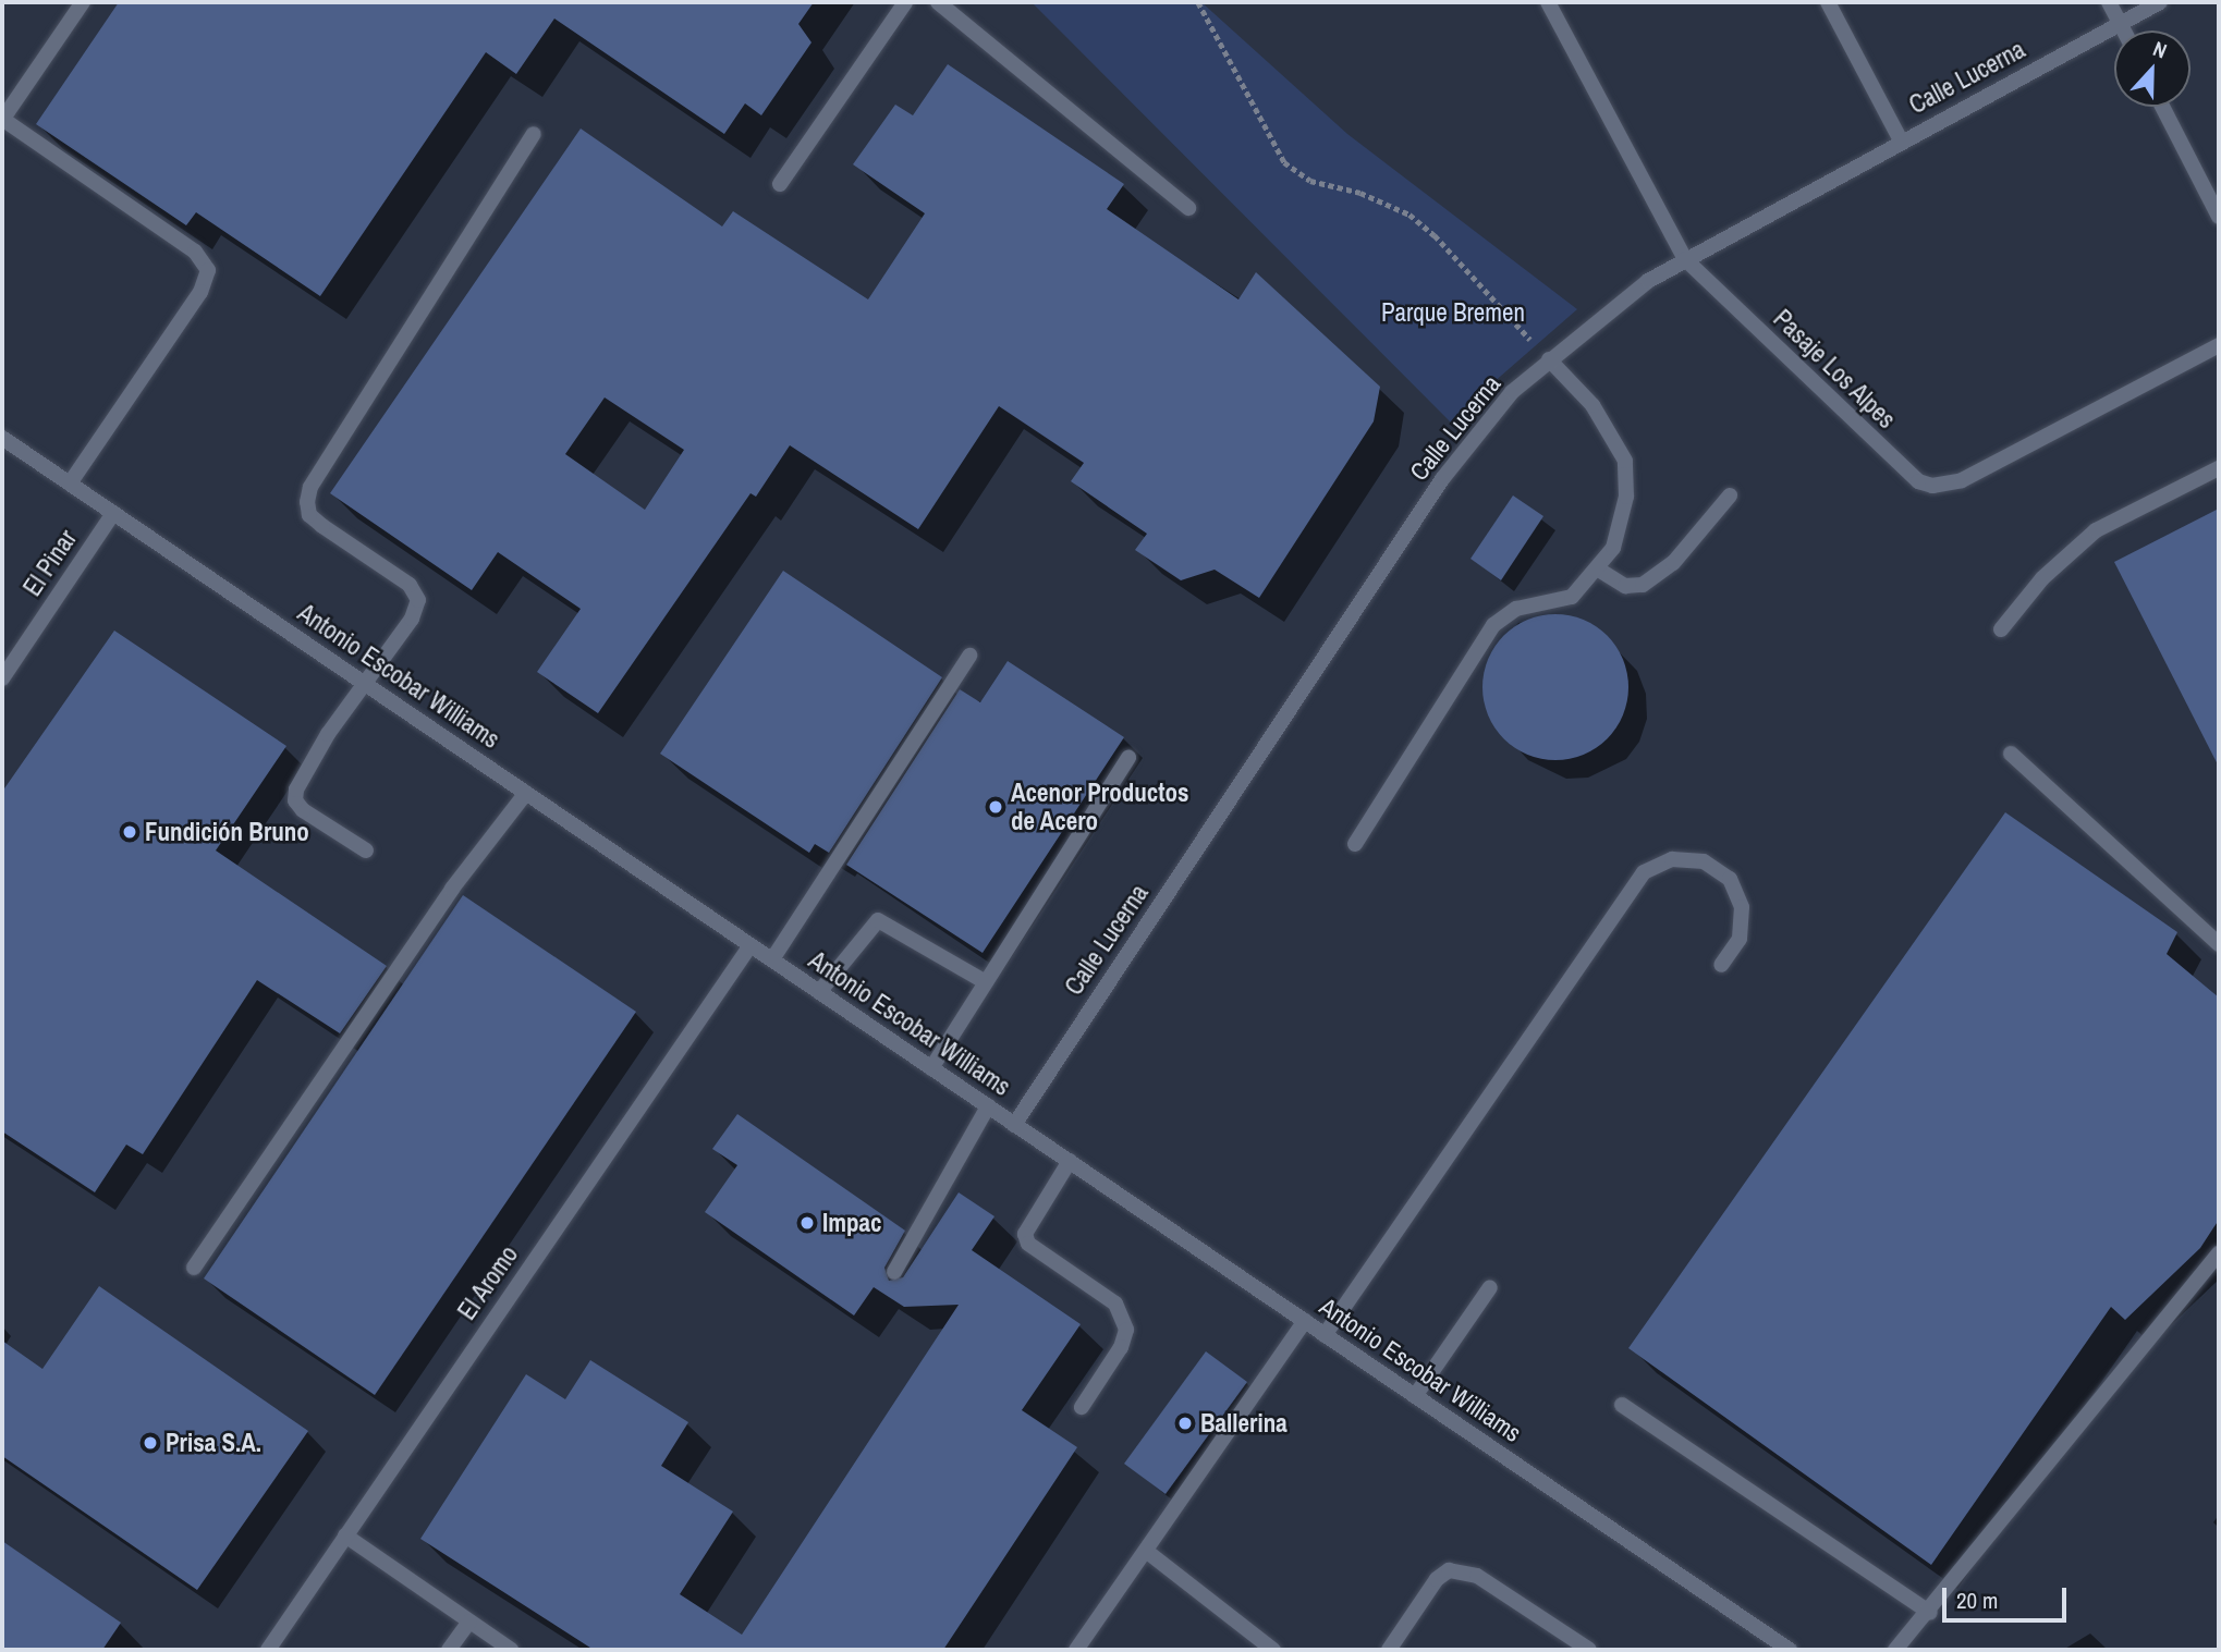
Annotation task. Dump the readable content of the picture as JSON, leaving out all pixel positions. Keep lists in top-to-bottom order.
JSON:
{
  "streets": {
    "street": [
      "Calle Lucerna",
      "Pasaje Los Alpes",
      "El Pinar",
      "Antonio Escobar Williams",
      "El Aromo"
    ]
  },
  "crossings": [
    ["Calle Lucerna", "Pasaje Los Alpes"],
    ["Calle Lucerna", "Antonio Escobar Williams"],
    ["El Pinar", "Antonio Escobar Williams"],
    ["Antonio Escobar Williams", "El Aromo"]
  ],
  "parks": ["Parque Bremen"],
  "places": [
    "Acenor Productos de Acero",
    "Fundición Bruno",
    "Impac",
    "Ballerina",
    "Prisa S.A."
  ],
  "scale_bar": "20 m",
  "north": "top"
}
